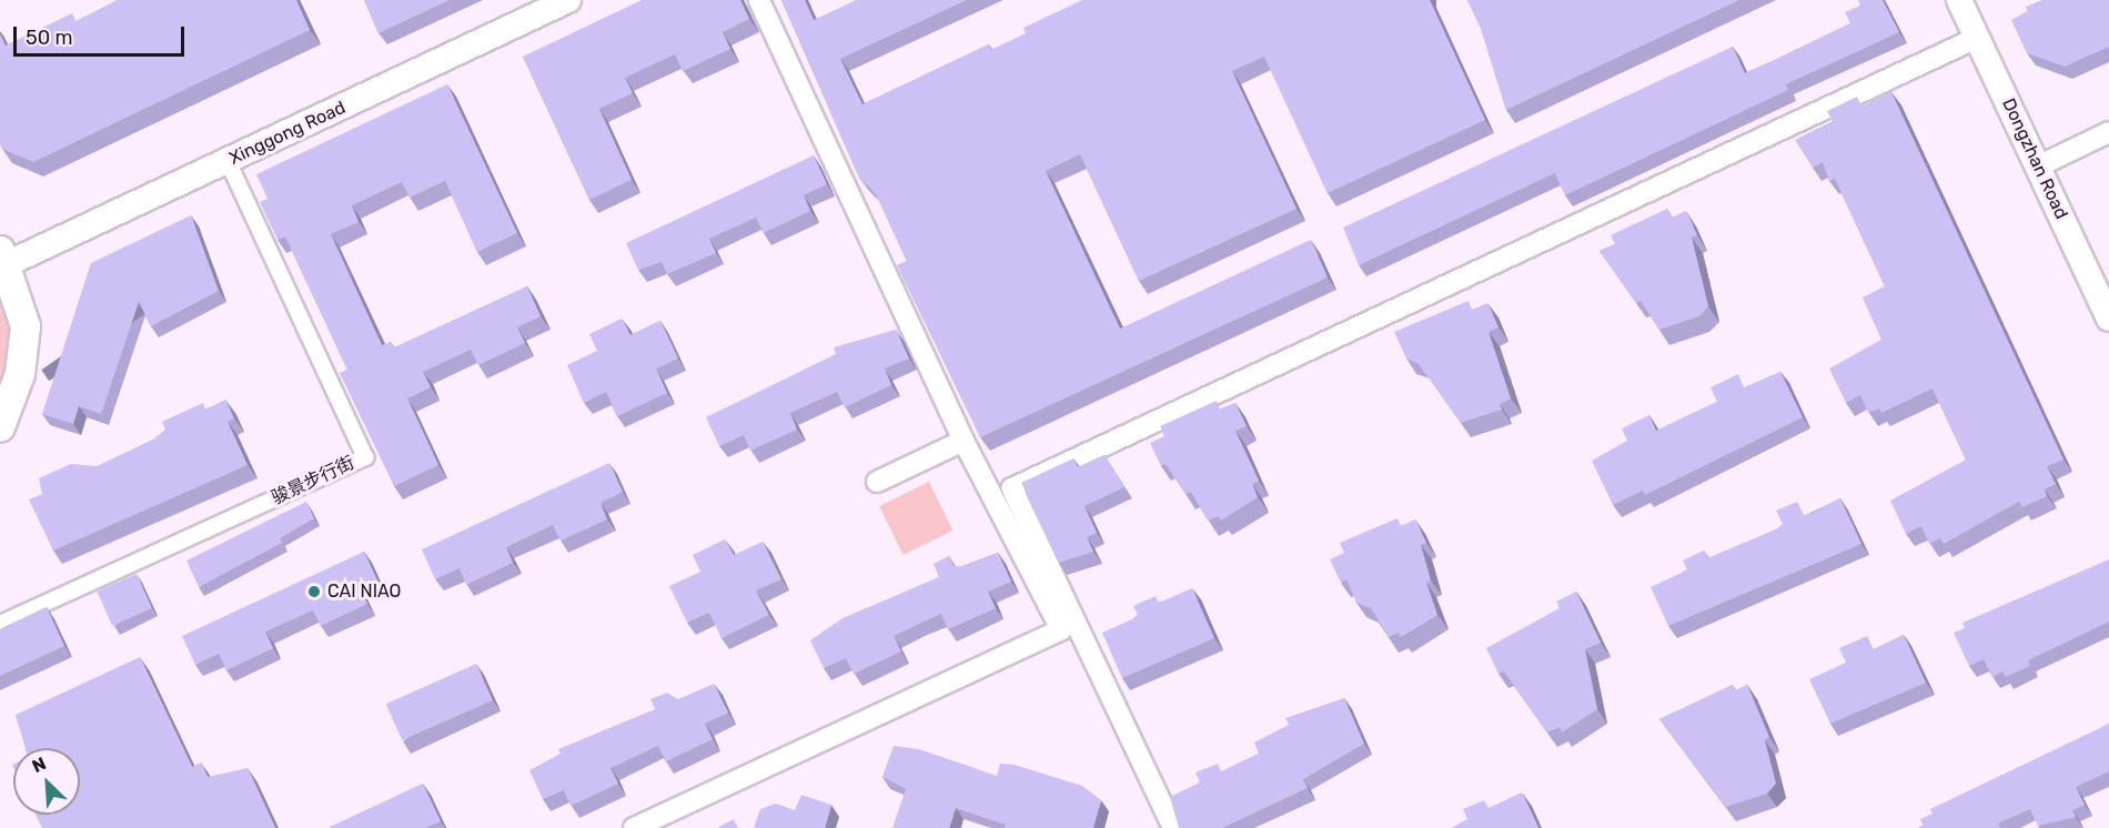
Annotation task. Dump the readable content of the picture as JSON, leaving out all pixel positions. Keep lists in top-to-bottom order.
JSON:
{
  "streets": {
    "street": ["Xinggong Road", "Dongzhan Road", "骏景步行街"]
  },
  "crossings": [
    ["Xinggong Road", "骏景步行街"]
  ],
  "places": ["CAI NIAO"],
  "scale_bar": "50 m",
  "north": "top left"
}
